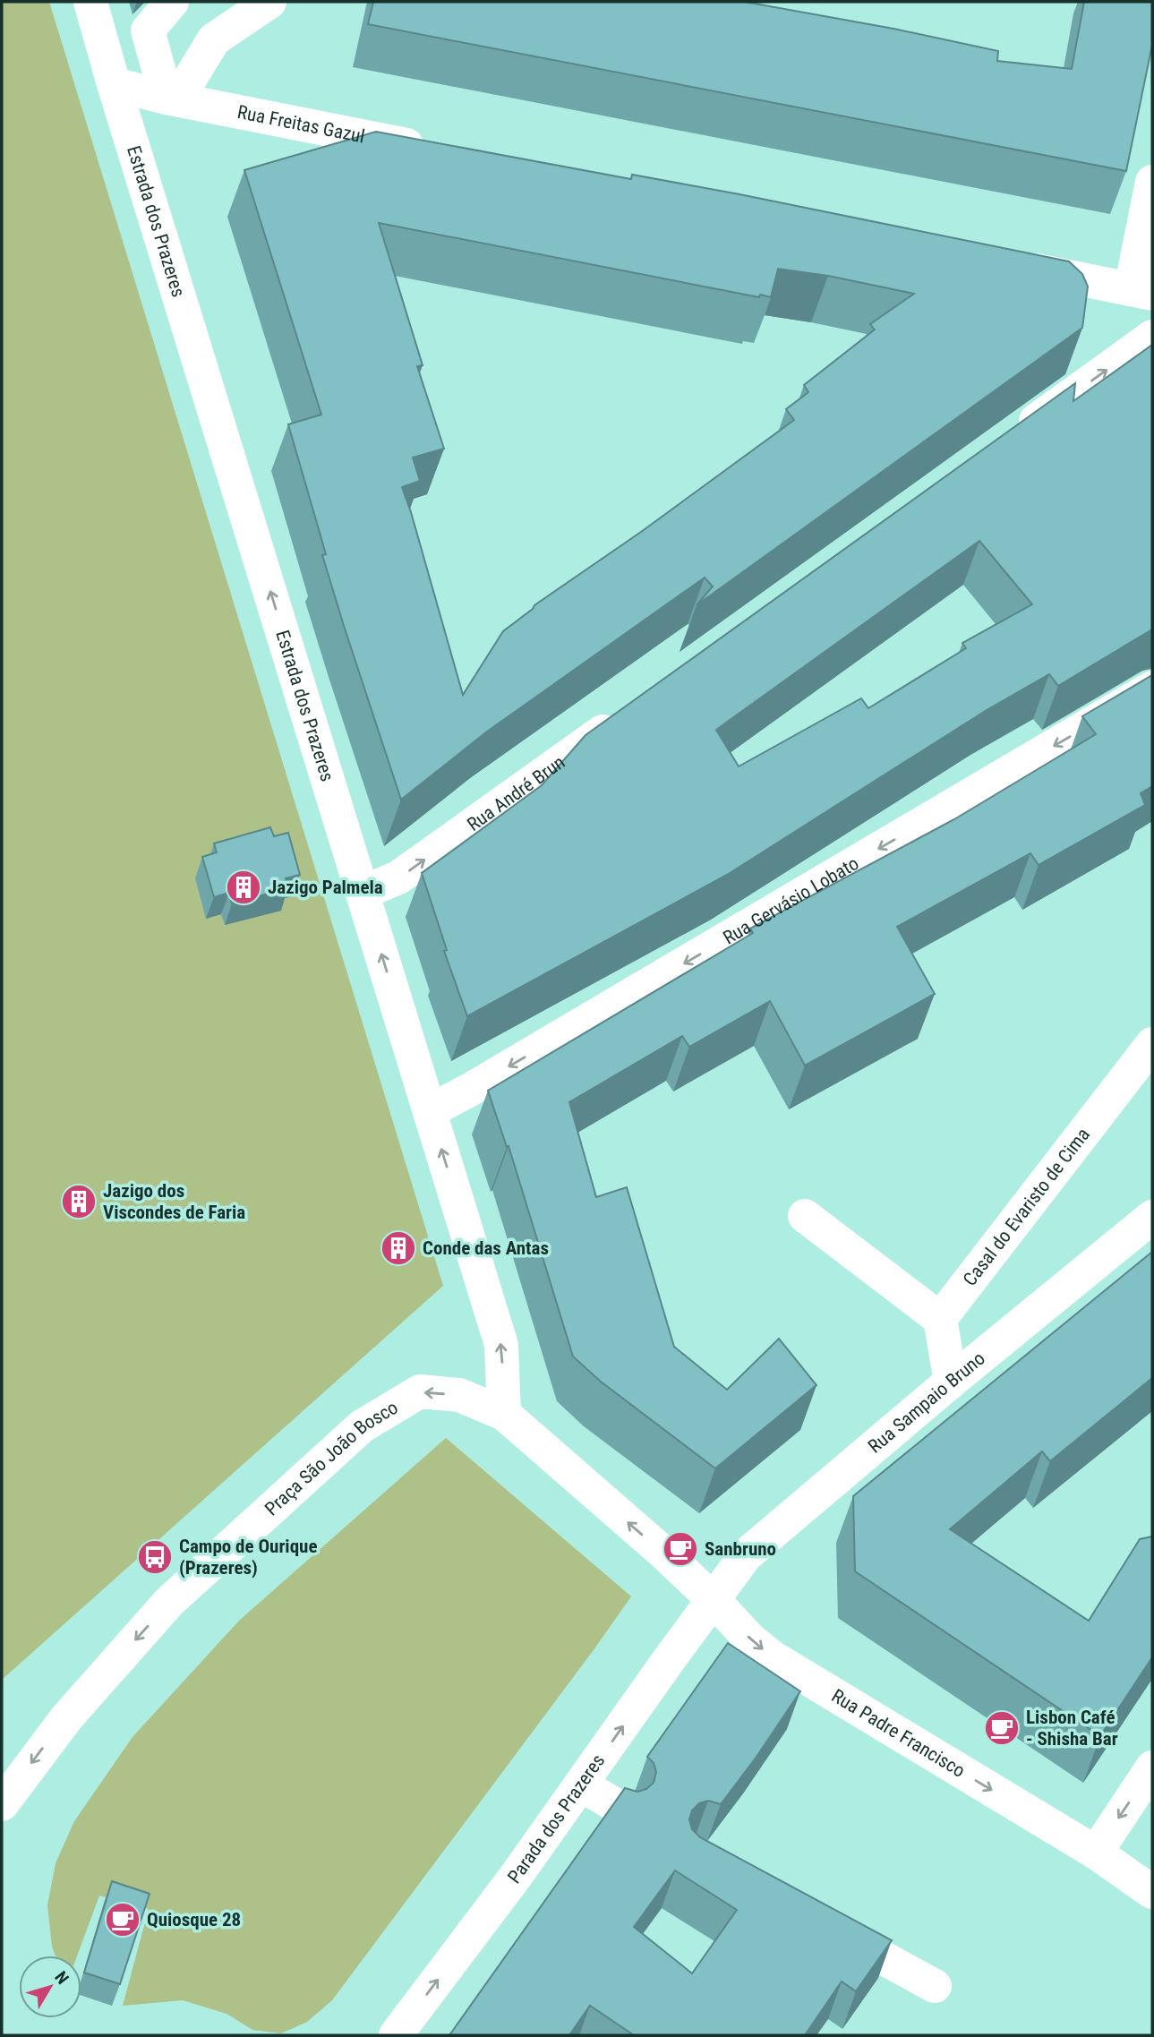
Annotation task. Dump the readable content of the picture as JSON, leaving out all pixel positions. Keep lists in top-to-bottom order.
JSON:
{
  "streets": {
    "street": [
      "Rua Freitas Gazul",
      "Estrada dos Prazeres",
      "Rua André Brun",
      "Rua Gervásio Lobato",
      "Casal do Evaristo de Cima",
      "Rua Sampaio Bruno",
      "Praça São João Bosco",
      "Rua Padre Francisco",
      "Parada dos Prazeres"
    ]
  },
  "crossings": [
    ["Rua Freitas Gazul", "Estrada dos Prazeres"],
    ["Estrada dos Prazeres", "Rua André Brun"],
    ["Estrada dos Prazeres", "Rua Gervásio Lobato"],
    ["Estrada dos Prazeres", "Praça São João Bosco"],
    ["Rua Sampaio Bruno", "Praça São João Bosco"],
    ["Rua Sampaio Bruno", "Rua Padre Francisco"],
    ["Rua Sampaio Bruno", "Parada dos Prazeres"],
    ["Praça São João Bosco", "Rua Padre Francisco"],
    ["Praça São João Bosco", "Parada dos Prazeres"],
    ["Rua Padre Francisco", "Parada dos Prazeres"]
  ],
  "one_way": [
    "Estrada dos Prazeres",
    "Rua André Brun",
    "Rua Gervásio Lobato",
    "Parada dos Prazeres"
  ],
  "places": {
    "building": ["Jazigo Palmela", "Jazigo dos Viscondes de Faria", "Conde das Antas"],
    "cafe": ["Sanbruno", "Lisbon Café - Shisha Bar", "Quiosque 28"],
    "bus stop": ["Campo de Ourique (Prazeres)"]
  },
  "north": "top right"
}
